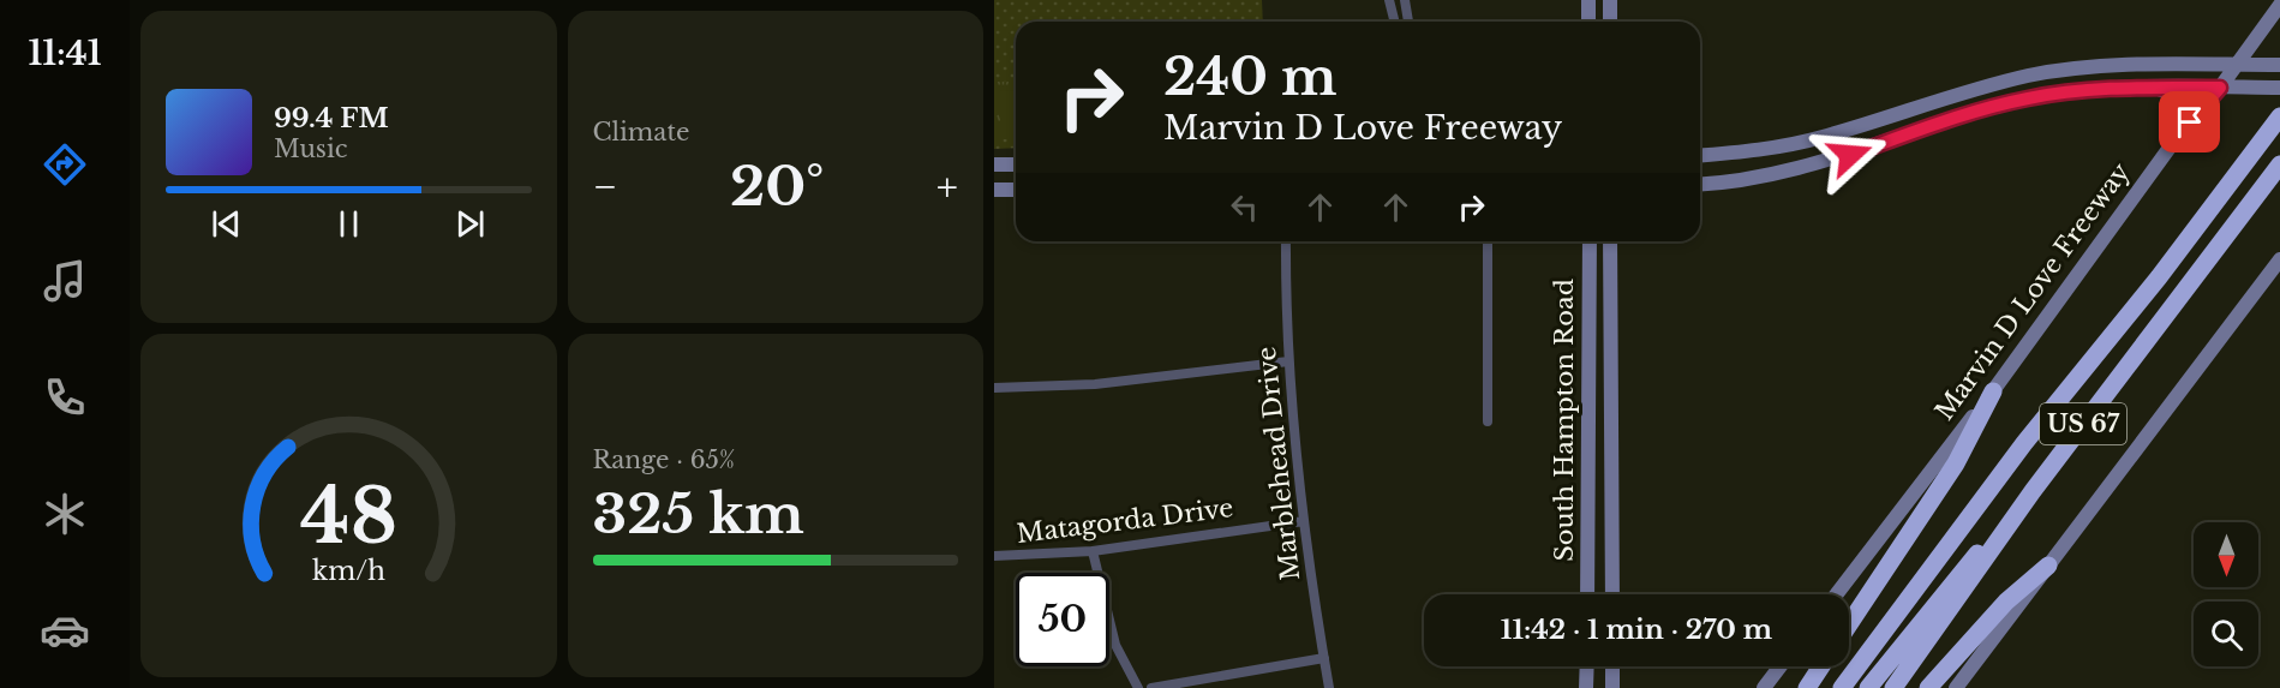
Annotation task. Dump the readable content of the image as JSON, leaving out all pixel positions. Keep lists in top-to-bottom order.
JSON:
{
  "streets": {
    "highway": ["US 67"],
    "main road": ["Marvin D Love Freeway", "South Hampton Road"],
    "street": ["Marblehead Drive", "Matagorda Drive"]
  },
  "crossings": [
    ["Marblehead Drive", "Matagorda Drive"]
  ],
  "north": "bottom",
  "page": {
    "tabs": "11:41",
    "tile": [
      "Climate",
      ["Range · 65%", "325 km"]
    ],
    "turn": ["240 m", "Marvin D Love Freeway"],
    "song": ["99.4 FM", "Music"],
    "heat": ["−", "20°", "+"],
    "limit": "50",
    "trip": "11:42 · 1 min · 270 m",
    "gauge": ["48", "km/h"]
  }
}
